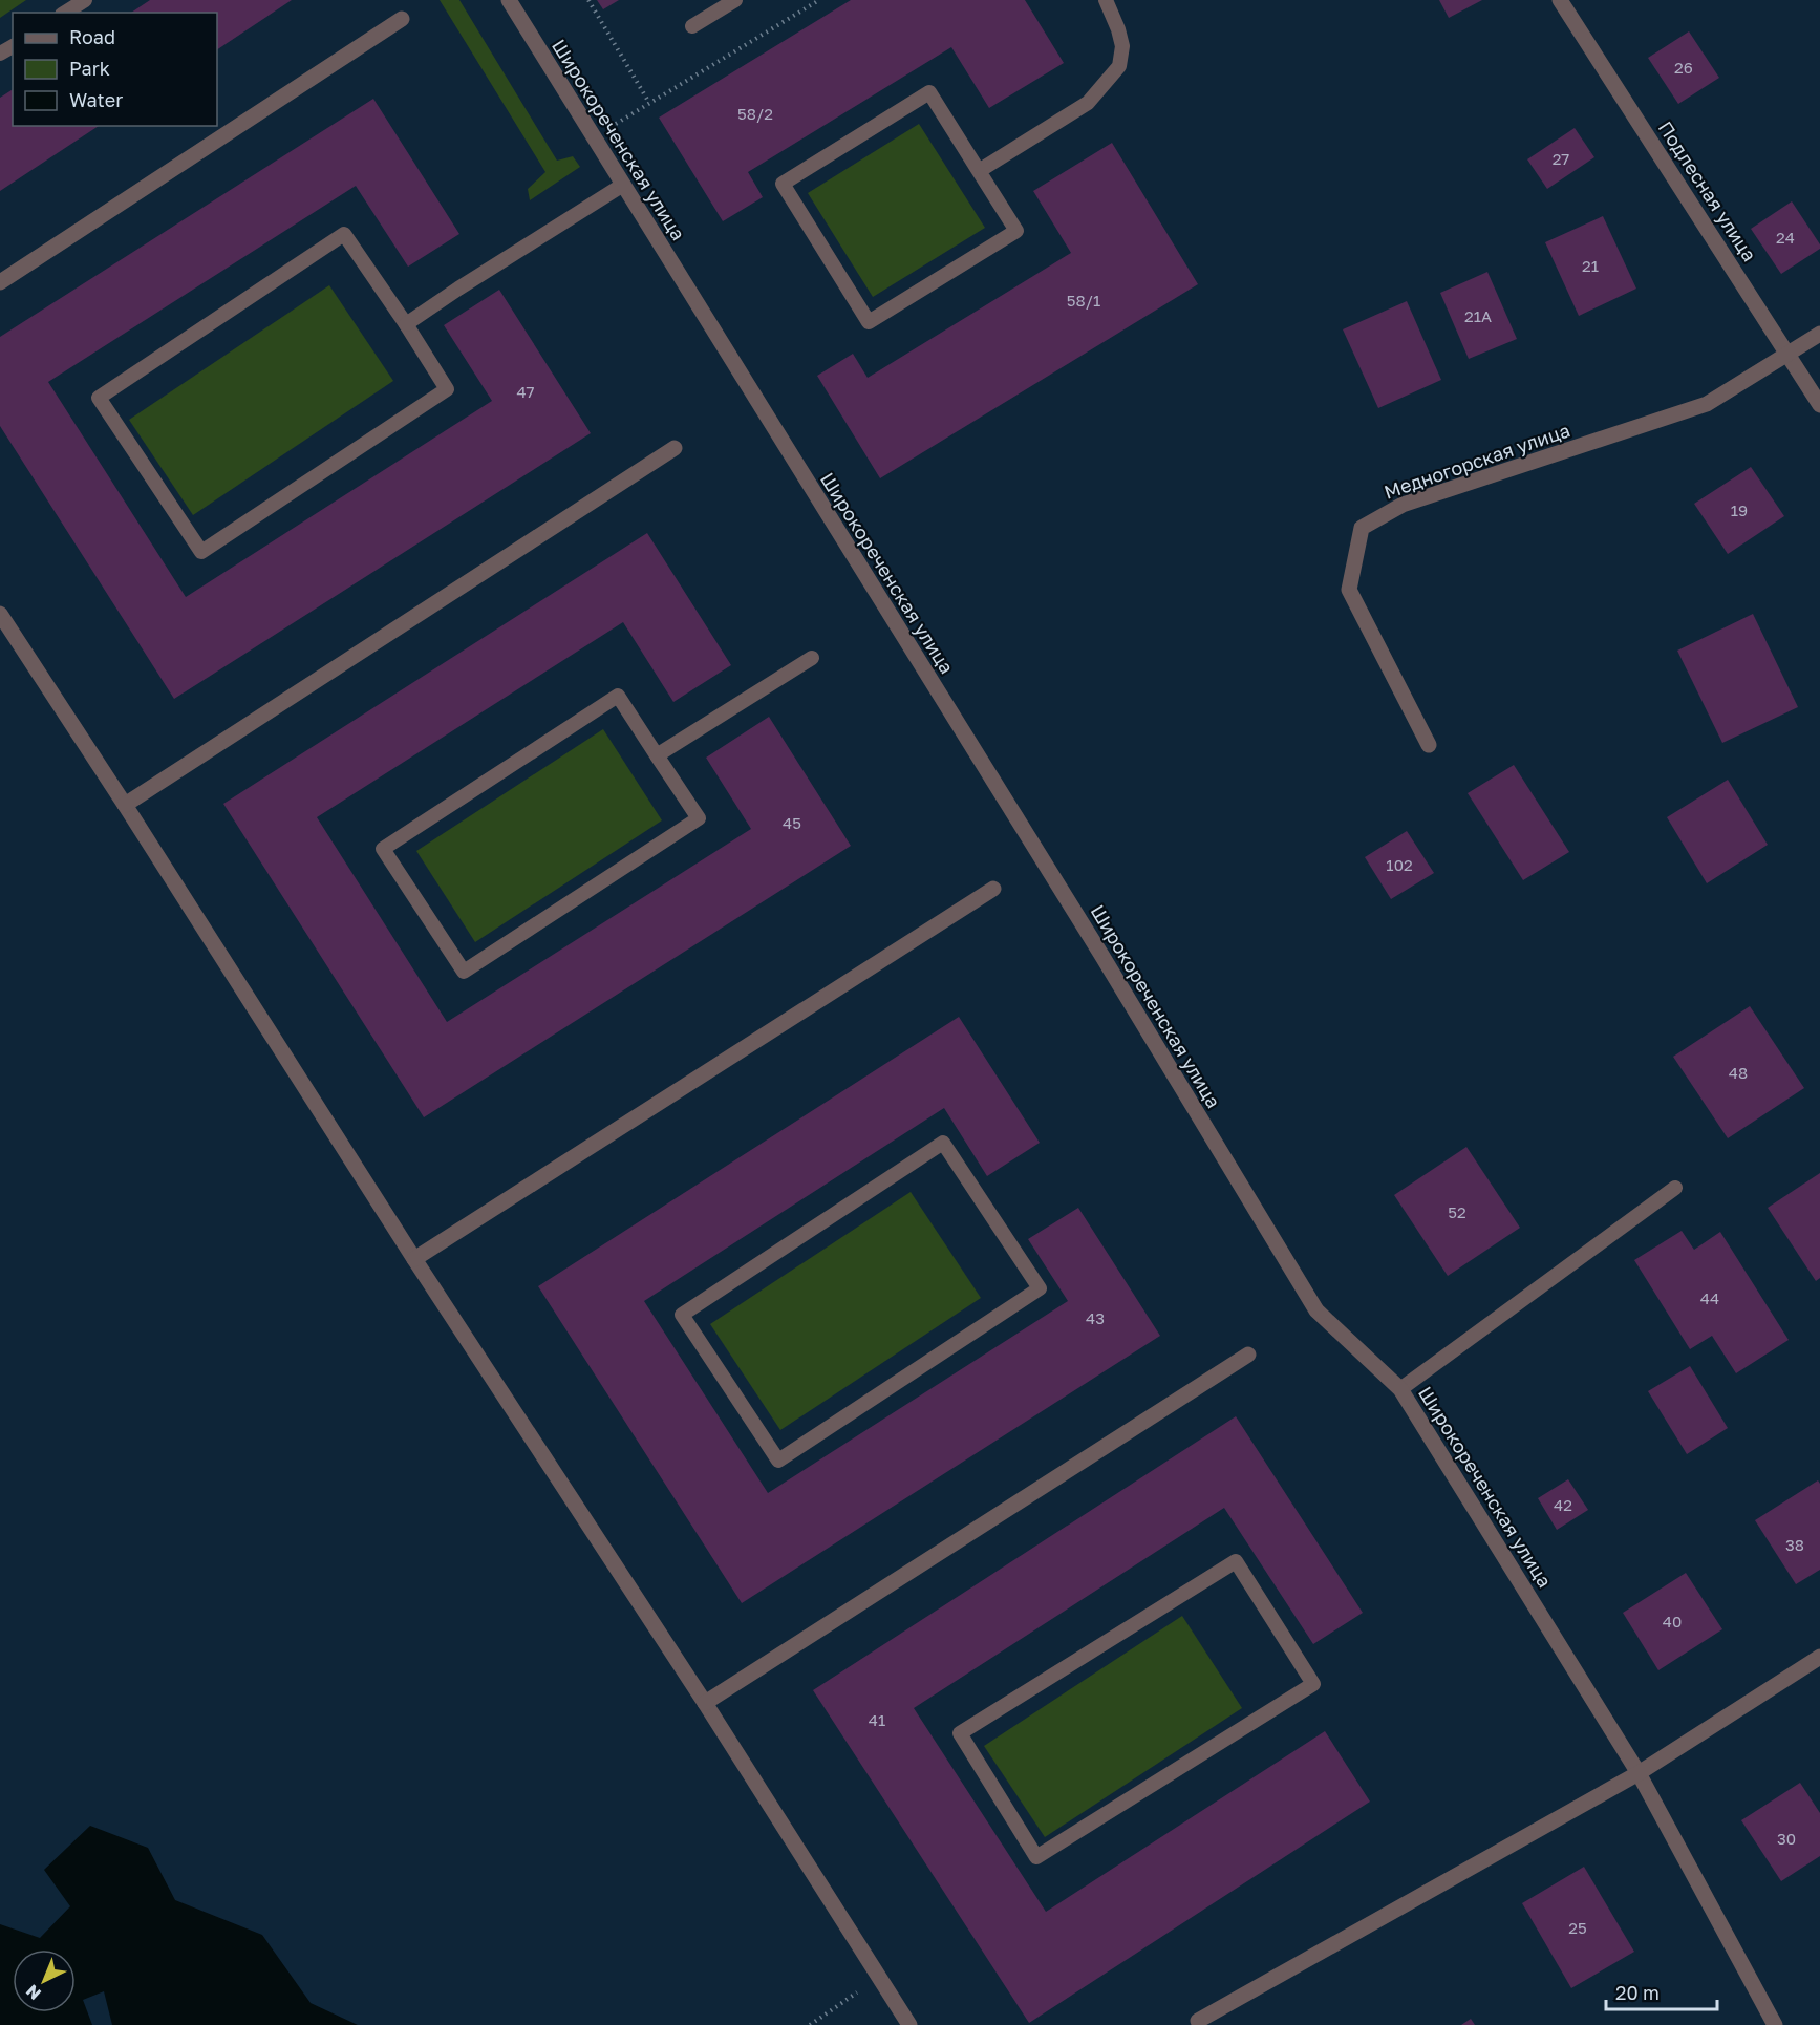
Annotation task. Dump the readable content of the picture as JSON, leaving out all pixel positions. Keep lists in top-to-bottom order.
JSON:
{
  "streets": {
    "street": ["Широкореченская улица", "Подлесная улица", "Медногорская улица"]
  },
  "crossings": [
    ["Подлесная улица", "Медногорская улица"]
  ],
  "house_numbers": [
    "26",
    "58/2",
    "27",
    "24",
    "21",
    "58/1",
    "21А",
    "47",
    "19",
    "45",
    "102",
    "48",
    "52",
    "44",
    "43",
    "42",
    "38",
    "40",
    "41",
    "30",
    "25"
  ],
  "legend": ["Road", "Park", "Water"],
  "scale_bar": "20 m",
  "north": "bottom left"
}
